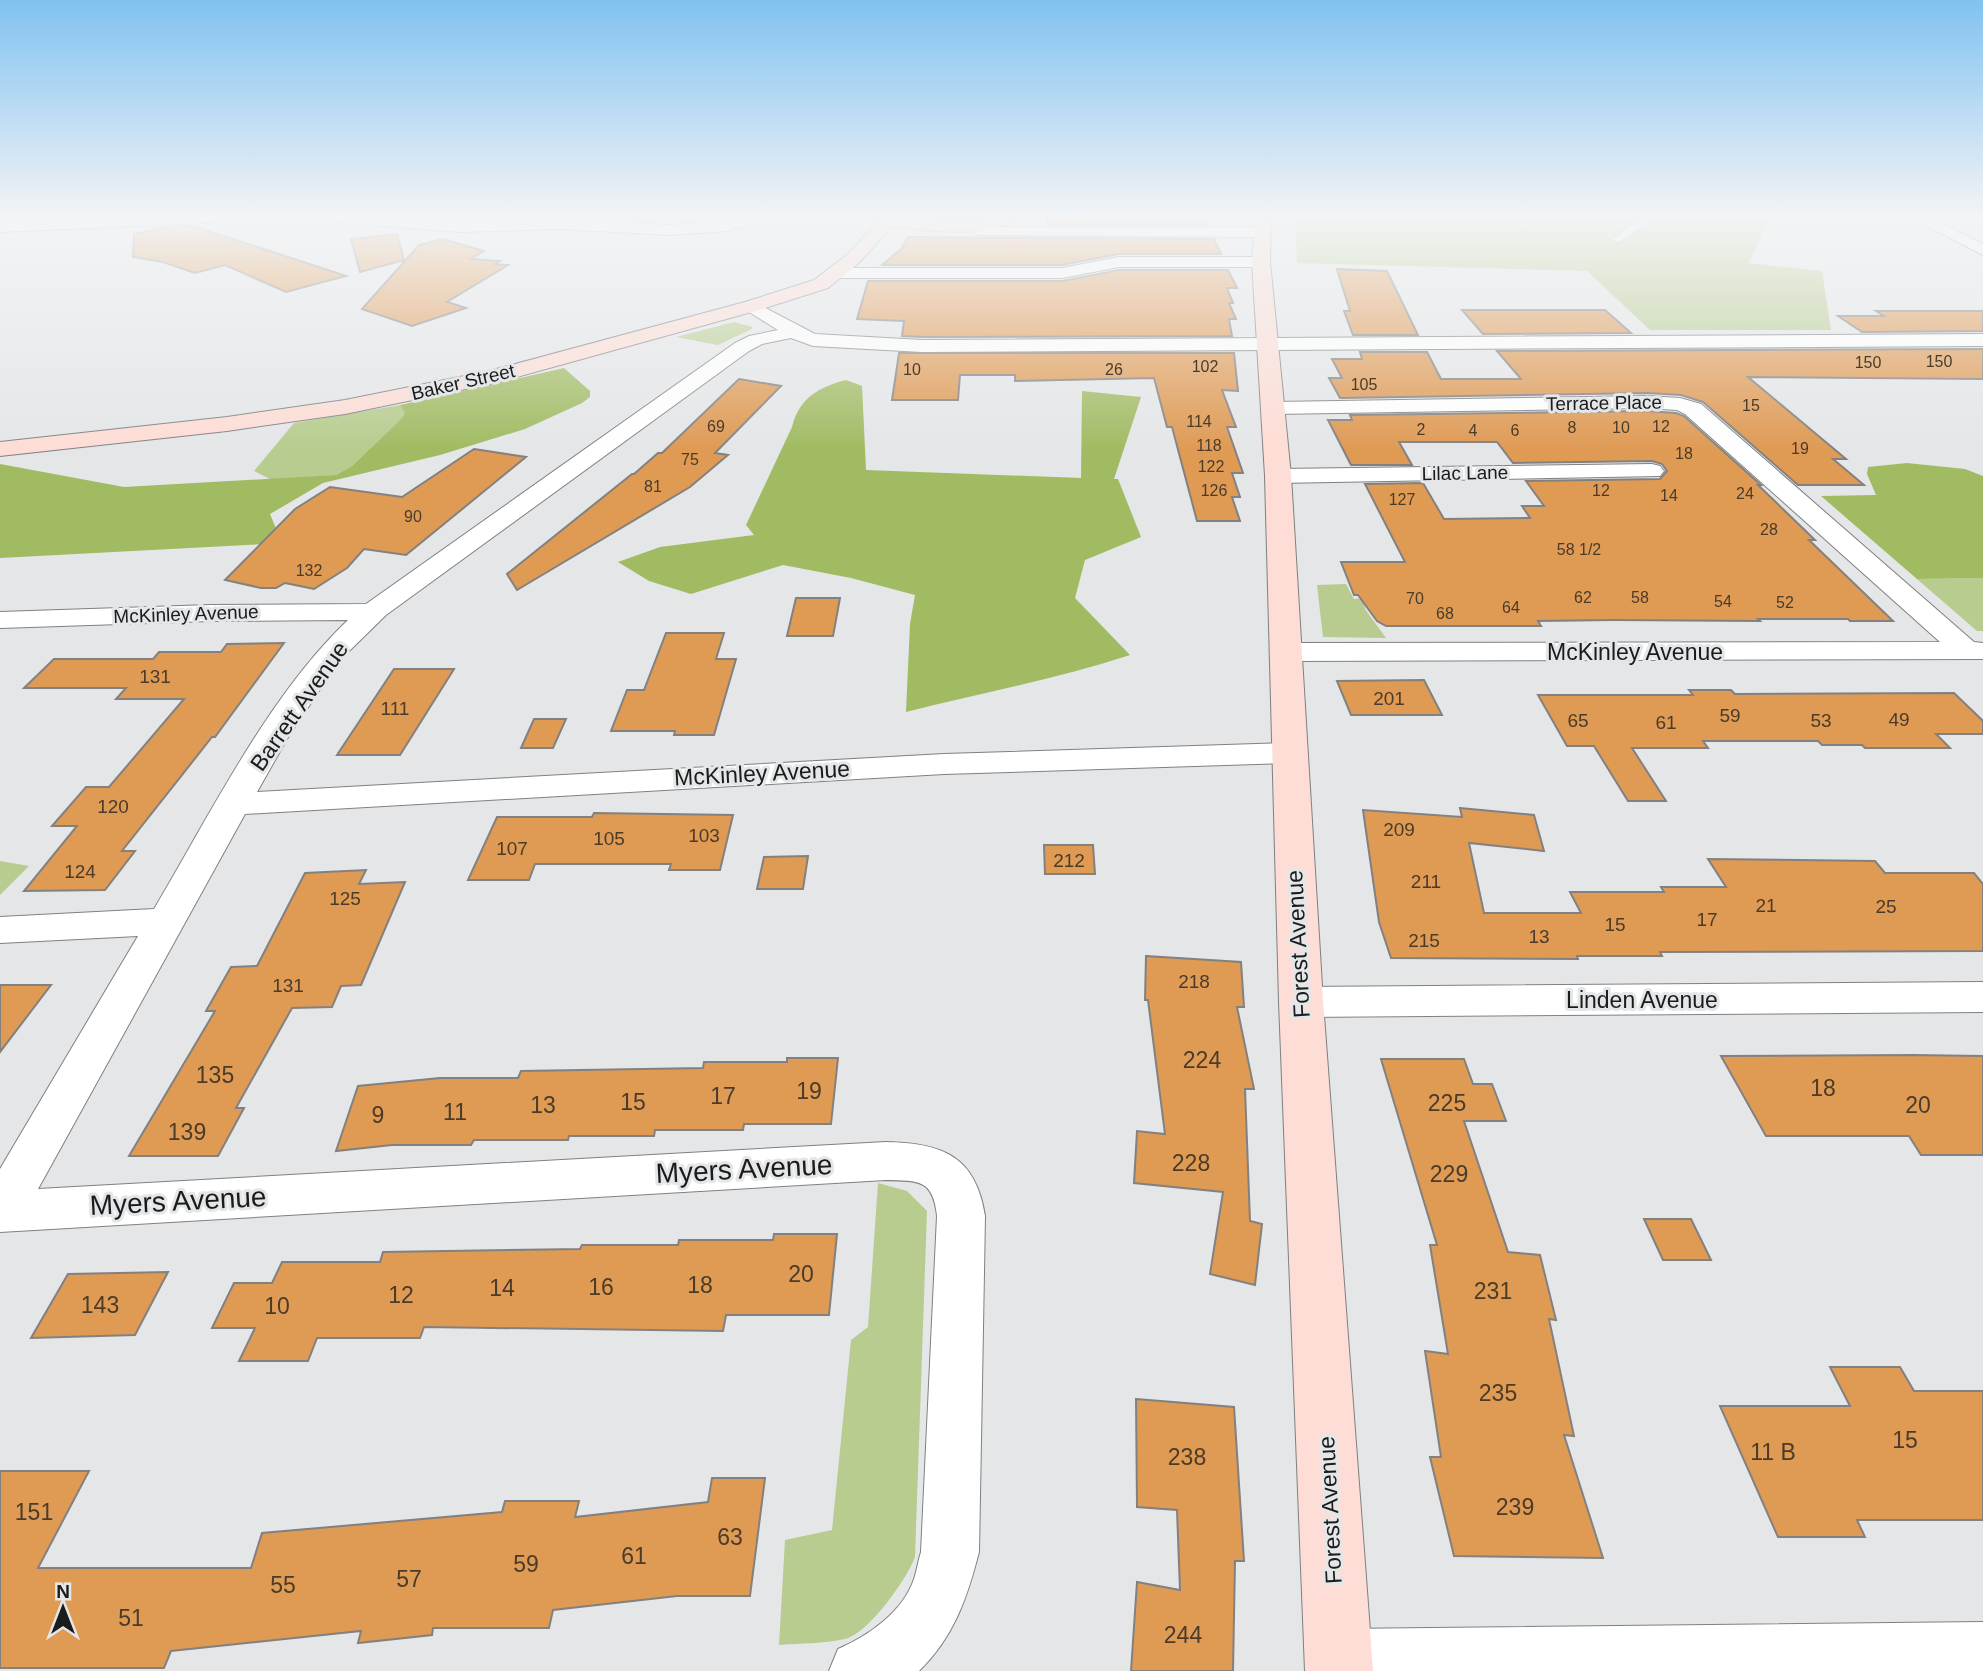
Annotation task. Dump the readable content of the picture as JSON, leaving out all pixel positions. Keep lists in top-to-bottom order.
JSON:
{
  "streets": {
    "main road": ["Baker Street", "Forest Avenue"],
    "street": [
      "Terrace Place",
      "Lilac Lane",
      "McKinley Avenue",
      "Barrett Avenue",
      "Linden Avenue",
      "Myers Avenue"
    ]
  },
  "crossings": [
    ["Terrace Place", "McKinley Avenue"],
    ["Terrace Place", "Forest Avenue"],
    ["Lilac Lane", "Forest Avenue"],
    ["McKinley Avenue", "Barrett Avenue"],
    ["McKinley Avenue", "Forest Avenue"],
    ["Barrett Avenue", "Myers Avenue"],
    ["Forest Avenue", "Linden Avenue"]
  ],
  "house_numbers": [
    "150",
    "150",
    "102",
    "10",
    "26",
    "105",
    "15",
    "114",
    "69",
    "12",
    "8",
    "10",
    "2",
    "4",
    "6",
    "118",
    "19",
    "18",
    "75",
    "122",
    "81",
    "126",
    "12",
    "24",
    "14",
    "127",
    "90",
    "28",
    "58 1/2",
    "132",
    "62",
    "58",
    "70",
    "54",
    "52",
    "64",
    "68",
    "131",
    "201",
    "111",
    "59",
    "49",
    "65",
    "53",
    "61",
    "120",
    "209",
    "103",
    "105",
    "107",
    "212",
    "124",
    "211",
    "125",
    "21",
    "25",
    "17",
    "15",
    "13",
    "215",
    "218",
    "131",
    "224",
    "135",
    "18",
    "19",
    "17",
    "15",
    "225",
    "13",
    "20",
    "11",
    "9",
    "139",
    "228",
    "229",
    "20",
    "18",
    "16",
    "14",
    "231",
    "12",
    "143",
    "10",
    "235",
    "15",
    "11 B",
    "238",
    "239",
    "151",
    "63",
    "61",
    "59",
    "57",
    "55",
    "51",
    "244"
  ],
  "north": "top"
}
